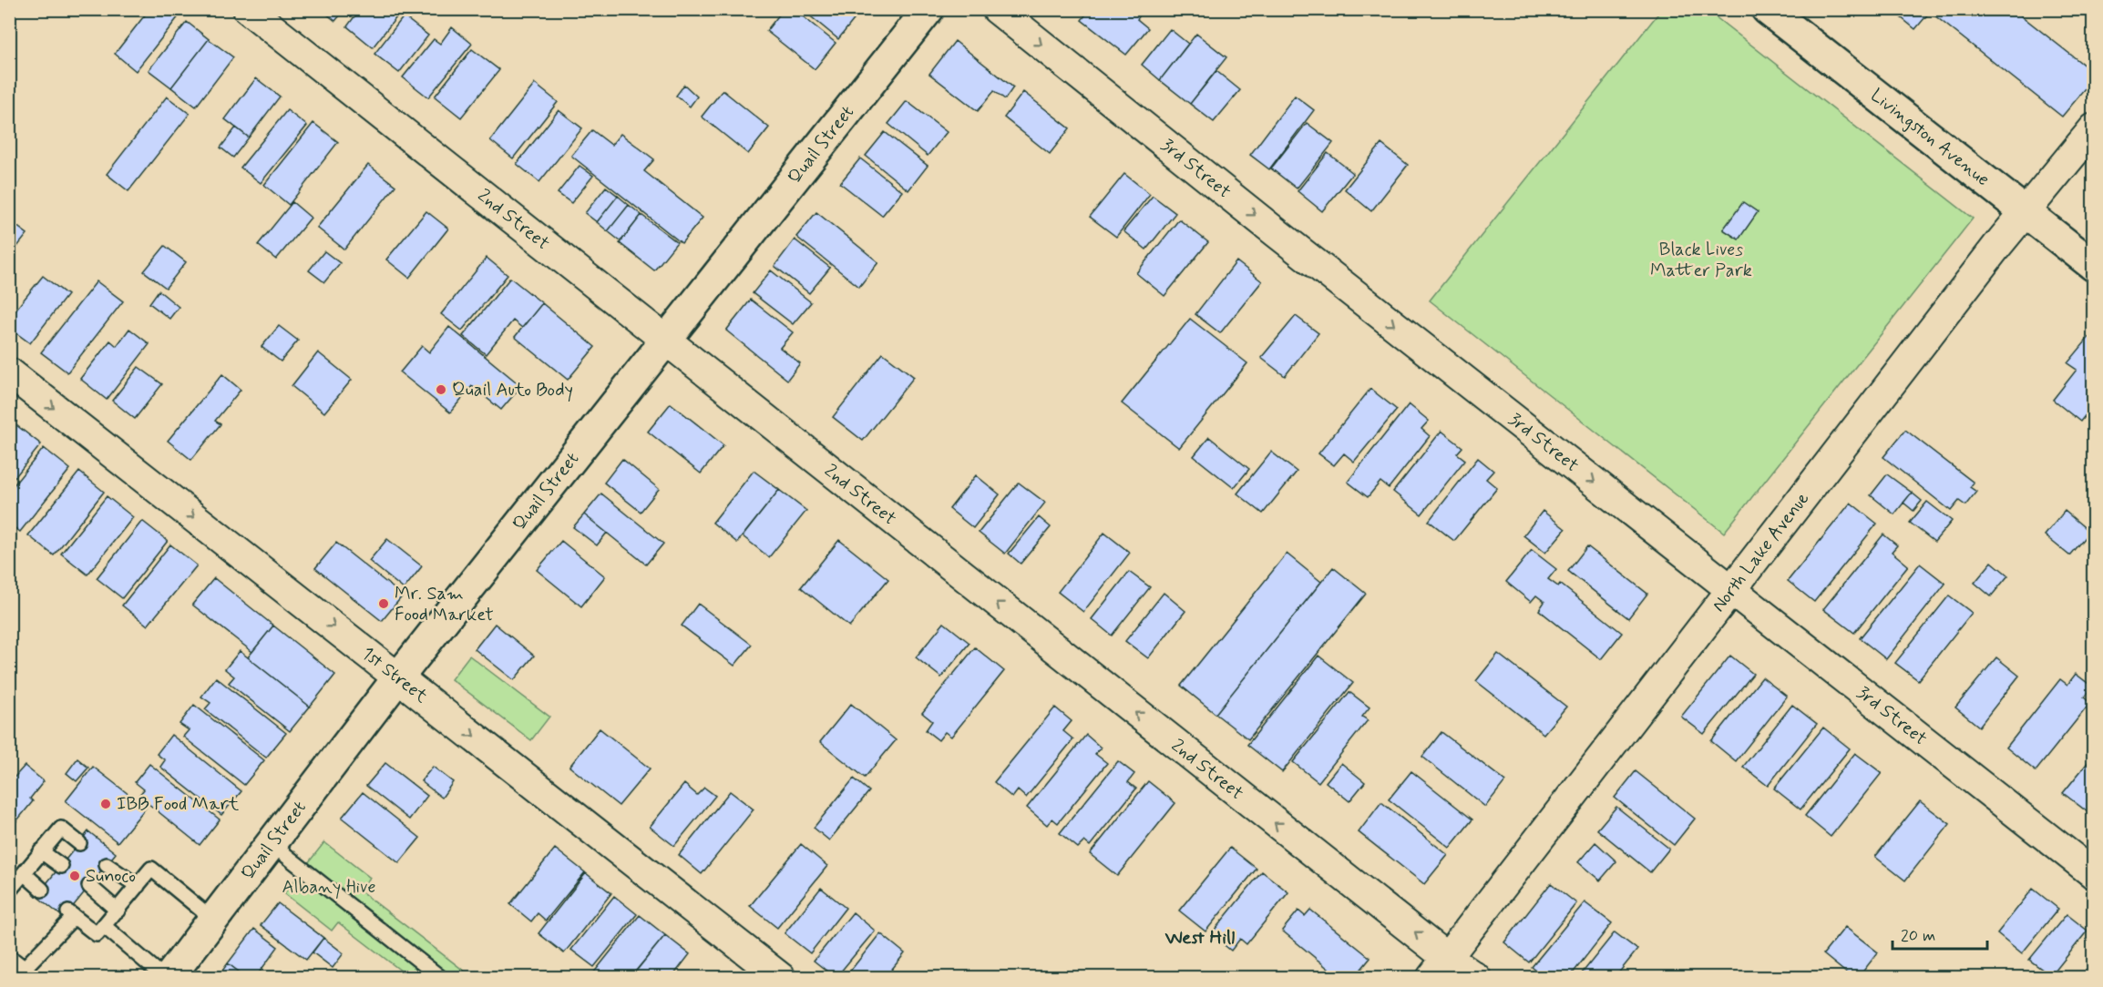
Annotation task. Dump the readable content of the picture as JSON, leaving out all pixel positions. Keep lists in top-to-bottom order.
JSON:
{
  "streets": {
    "street": [
      "Livingston Avenue",
      "Quail Street",
      "3rd Street",
      "2nd Street",
      "North Lake Avenue",
      "1st Street"
    ]
  },
  "crossings": [
    ["Livingston Avenue", "North Lake Avenue"],
    ["Quail Street", "2nd Street"],
    ["Quail Street", "1st Street"],
    ["3rd Street", "North Lake Avenue"],
    ["2nd Street", "North Lake Avenue"]
  ],
  "one_way": ["3rd Street", "2nd Street", "1st Street"],
  "districts": ["West Hill"],
  "parks": ["Black Lives Matter Park", "Albany Hive"],
  "places": [
    "Quail Auto Body",
    "Mr. Sam Food Market",
    "IBB Food Mart",
    "Sunoco"
  ],
  "scale_bar": "20 m"
}
